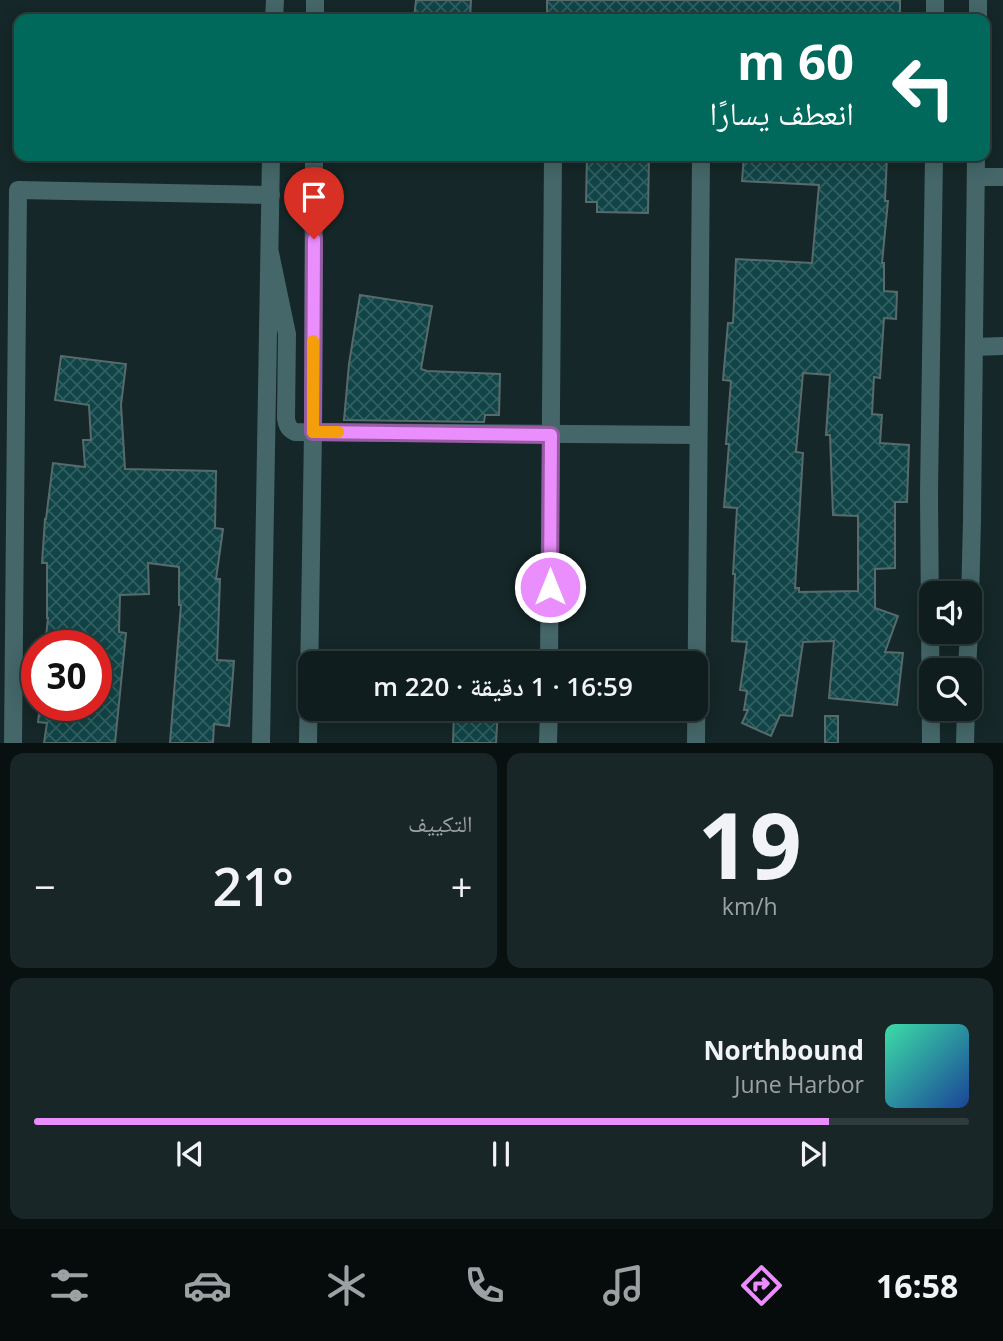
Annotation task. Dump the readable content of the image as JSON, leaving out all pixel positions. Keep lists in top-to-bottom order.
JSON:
{
  "page": {
    "turn": ["60 m", "انعطف يسارًا"],
    "limit": "30",
    "trip": "16:59 · 1 دقيقة · 220 m",
    "tile": [
      ["19", "km/h"],
      "التكييف"
    ],
    "heat": ["−", "21°", "+"],
    "song": ["Northbound", "June Harbor"],
    "tabs": "16:58"
  }
}
